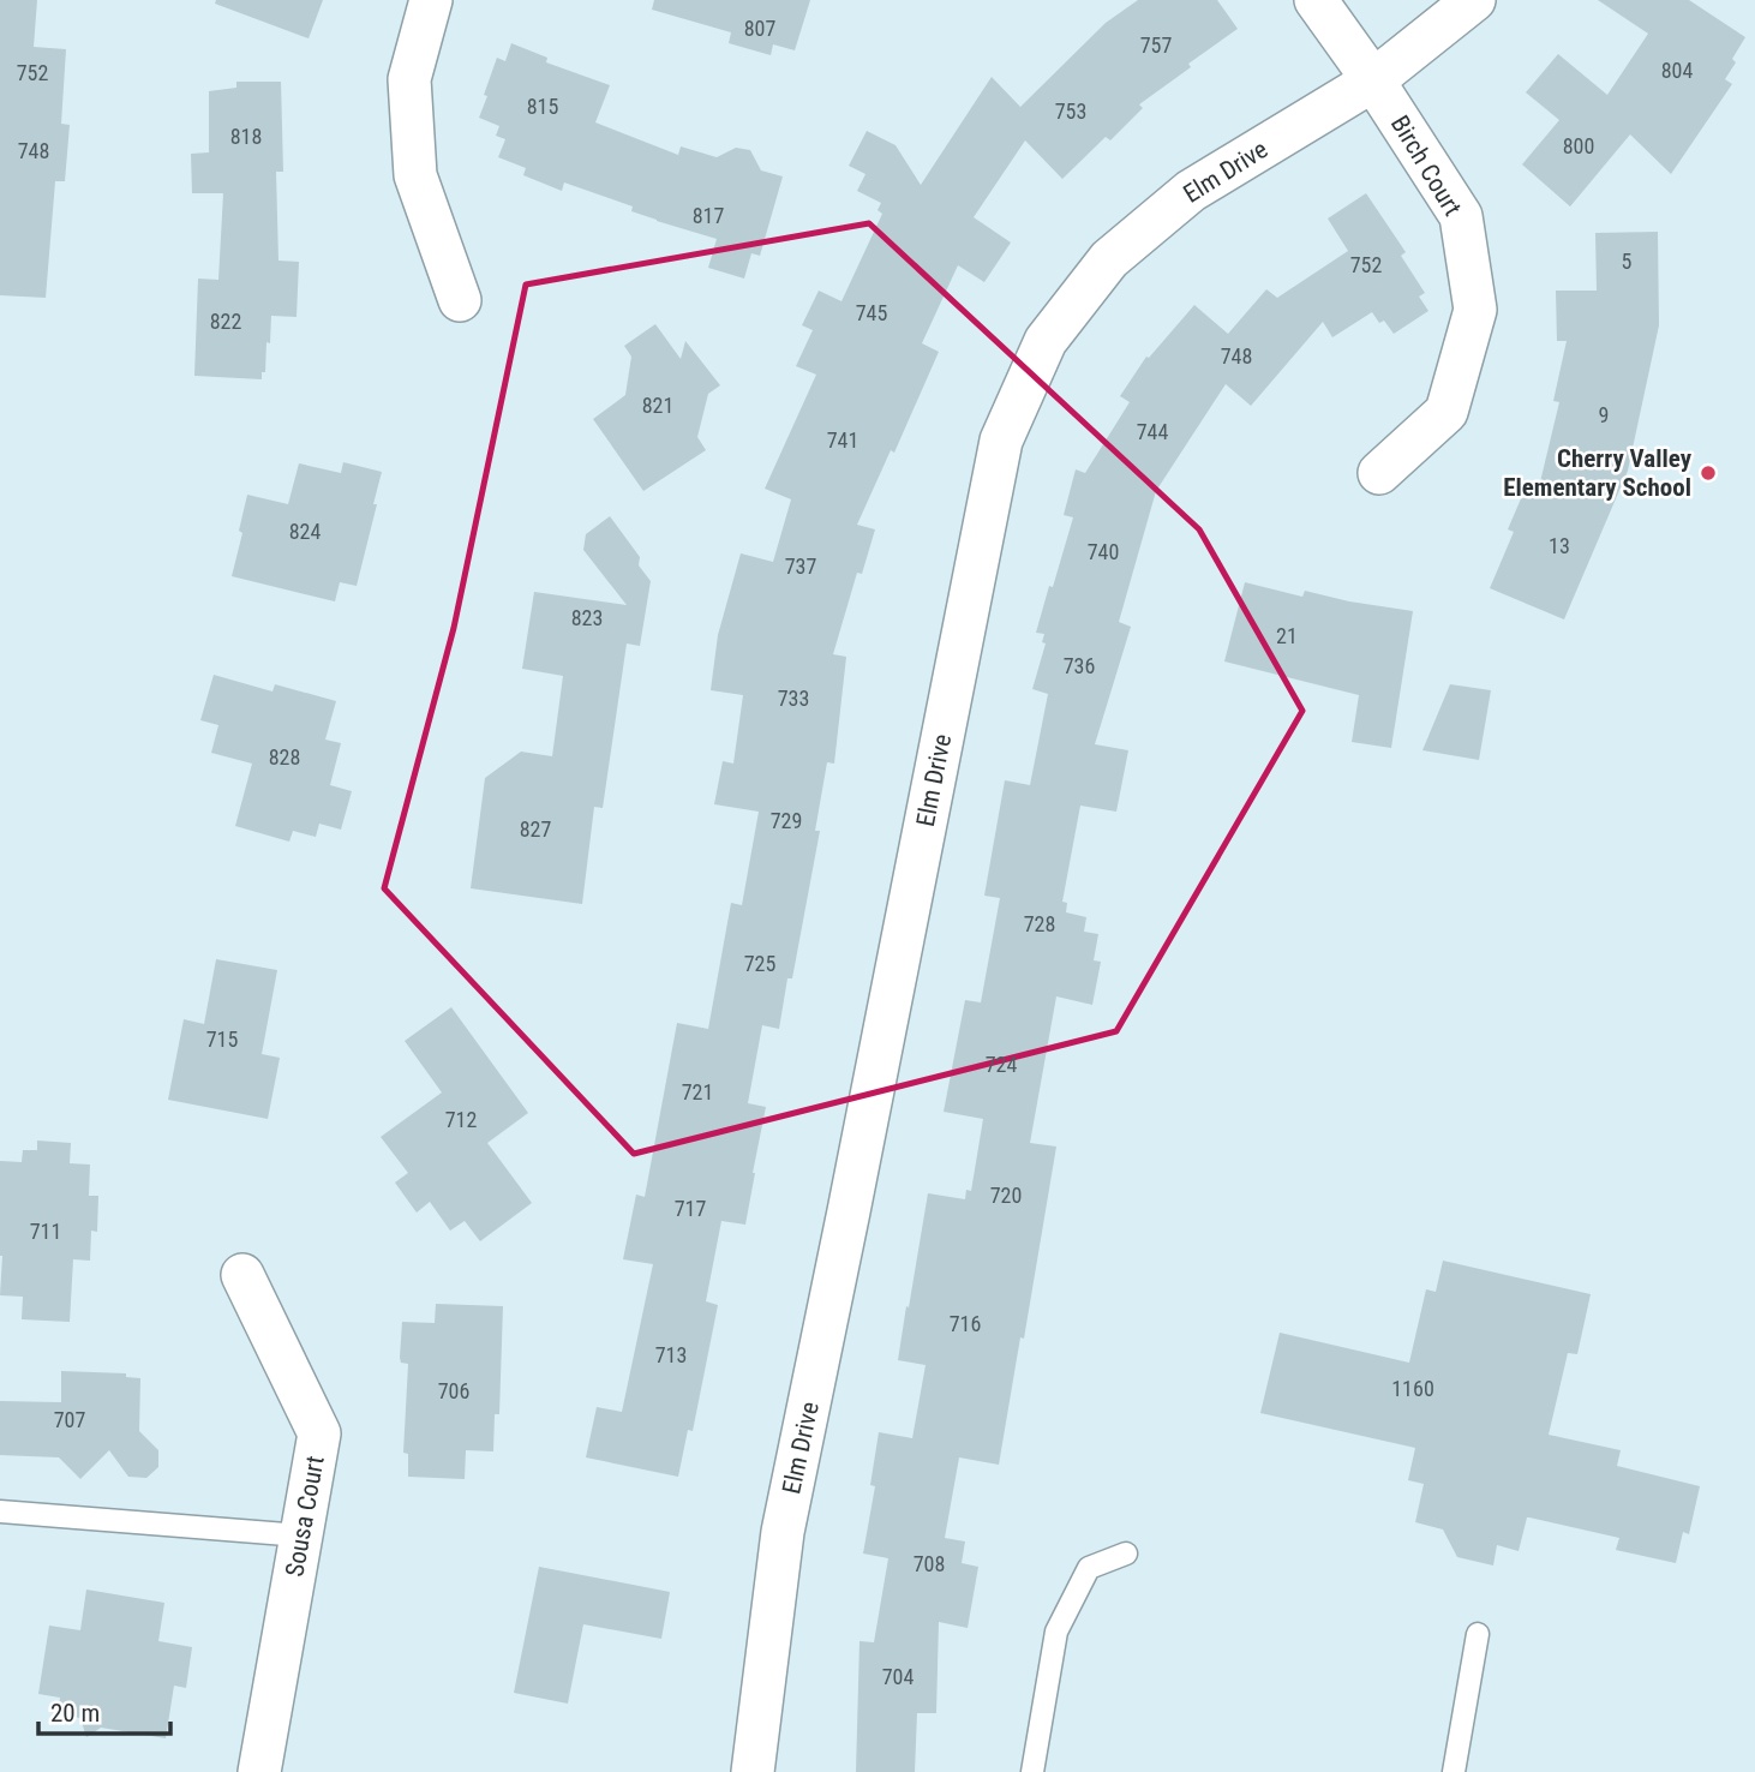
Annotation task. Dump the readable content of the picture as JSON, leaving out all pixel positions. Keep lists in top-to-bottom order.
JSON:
{
  "streets": {
    "street": ["Birch Court", "Elm Drive", "Sousa Court"]
  },
  "crossings": [
    ["Birch Court", "Elm Drive"]
  ],
  "places": ["Cherry Valley Elementary School"],
  "house_numbers": [
    "807",
    "757",
    "804",
    "752",
    "815",
    "753",
    "818",
    "800",
    "748",
    "817",
    "5",
    "752",
    "745",
    "822",
    "748",
    "821",
    "9",
    "744",
    "741",
    "824",
    "13",
    "740",
    "737",
    "823",
    "21",
    "736",
    "733",
    "828",
    "729",
    "827",
    "728",
    "725",
    "715",
    "724",
    "721",
    "712",
    "720",
    "717",
    "711",
    "716",
    "713",
    "1160",
    "706",
    "707",
    "708",
    "704"
  ],
  "scale_bar": "20 m"
}
